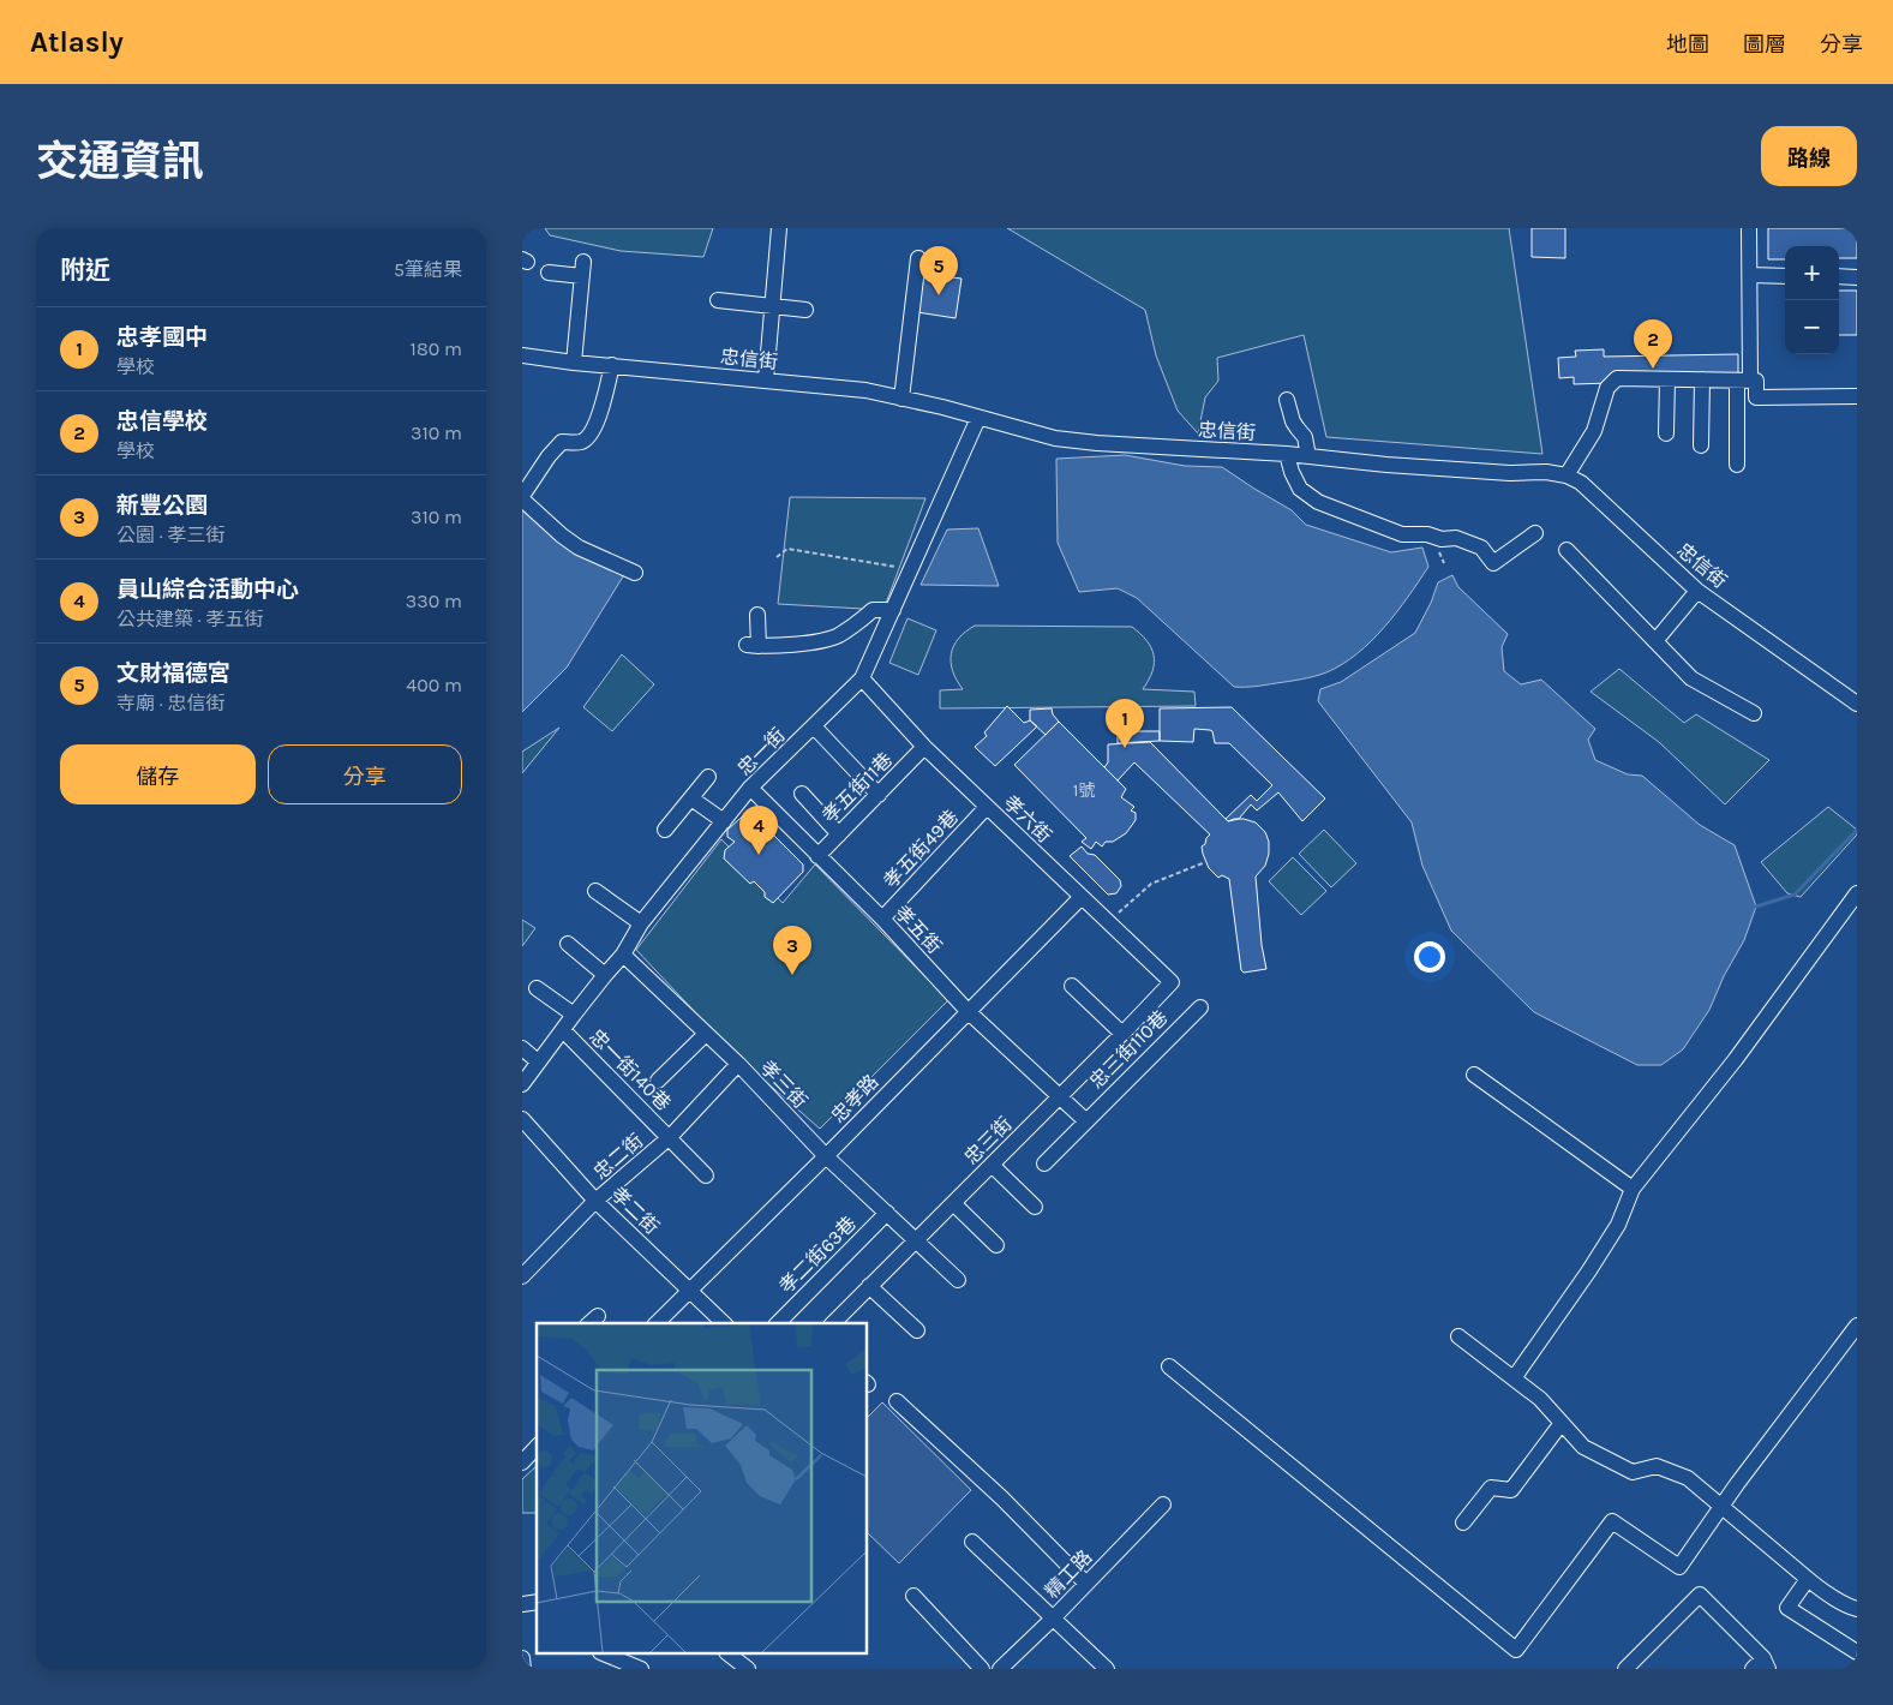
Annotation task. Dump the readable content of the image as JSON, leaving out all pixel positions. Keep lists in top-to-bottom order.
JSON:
{
  "streets": {
    "street": [
      "忠信街",
      "忠一街",
      "孝五街11巷",
      "孝六街",
      "孝五街49巷",
      "孝五街",
      "忠三街110巷",
      "忠一街140巷",
      "孝三街",
      "忠孝路",
      "忠三街",
      "忠二街",
      "孝二街",
      "孝二街63巷",
      "精工路"
    ]
  },
  "crossings": [
    ["忠信街", "忠一街"],
    ["忠一街", "孝六街"],
    ["忠一街", "孝五街"],
    ["忠一街", "忠一街140巷"],
    ["忠一街", "孝三街"],
    ["孝五街11巷", "孝六街"],
    ["孝五街11巷", "孝五街"],
    ["孝六街", "孝五街49巷"],
    ["孝六街", "忠孝路"],
    ["孝六街", "忠三街"],
    ["孝五街49巷", "孝五街"],
    ["孝五街", "忠孝路"],
    ["孝五街", "忠三街"],
    ["忠一街140巷", "忠二街"],
    ["孝三街", "忠孝路"],
    ["孝三街", "忠三街"],
    ["孝三街", "忠二街"],
    ["孝三街", "孝二街63巷"],
    ["忠孝路", "孝二街"],
    ["忠二街", "孝二街"]
  ],
  "house_numbers": ["1號"],
  "page": {
    "header": "Atlasly",
    "nav": ["地圖", "圖層", "分享"],
    "title": "交通資訊",
    "buttons": [
      "路線",
      ["儲存", "分享"]
    ],
    "heading": ["附近", "5筆結果"],
    "map_buttons": ["+", "−"],
    "pins": [
      "5",
      "2",
      "1",
      "4",
      "3"
    ],
    "list": [
      {
        "mark": "1",
        "name": "忠孝國中",
        "note": "學校",
        "value": "180 m"
      },
      {
        "mark": "2",
        "name": "忠信學校",
        "note": "學校",
        "value": "310 m"
      },
      {
        "mark": "3",
        "name": "新豐公園",
        "note": "公園 · 孝三街",
        "value": "310 m"
      },
      {
        "mark": "4",
        "name": "員山綜合活動中心",
        "note": "公共建築 · 孝五街",
        "value": "330 m"
      },
      {
        "mark": "5",
        "name": "文財福德宮",
        "note": "寺廟 · 忠信街",
        "value": "400 m"
      }
    ]
  }
}
